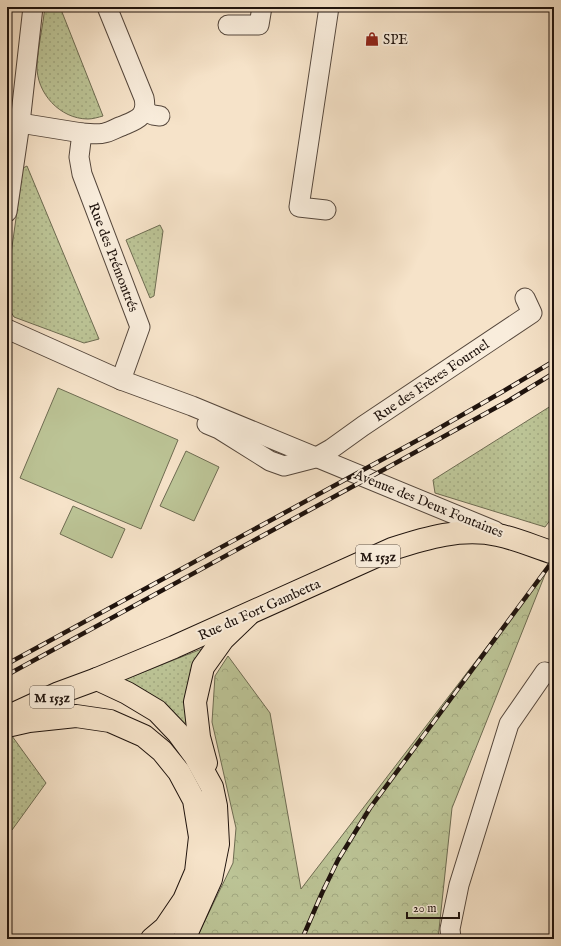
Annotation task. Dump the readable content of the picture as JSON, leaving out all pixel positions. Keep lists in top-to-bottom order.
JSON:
{
  "streets": {
    "main road": ["Avenue des Deux Fontaines", "M 153z", "Rue du Fort Gambetta"],
    "street": ["Rue des Prémontrés", "Rue des Frères Fournel"]
  },
  "crossings": [
    ["Rue des Prémontrés", "Avenue des Deux Fontaines"],
    ["Rue des Frères Fournel", "Avenue des Deux Fontaines"],
    ["Avenue des Deux Fontaines", "Rue du Fort Gambetta"]
  ],
  "places": {
    "shop": ["SPE"]
  },
  "scale_bar": "20 m"
}
